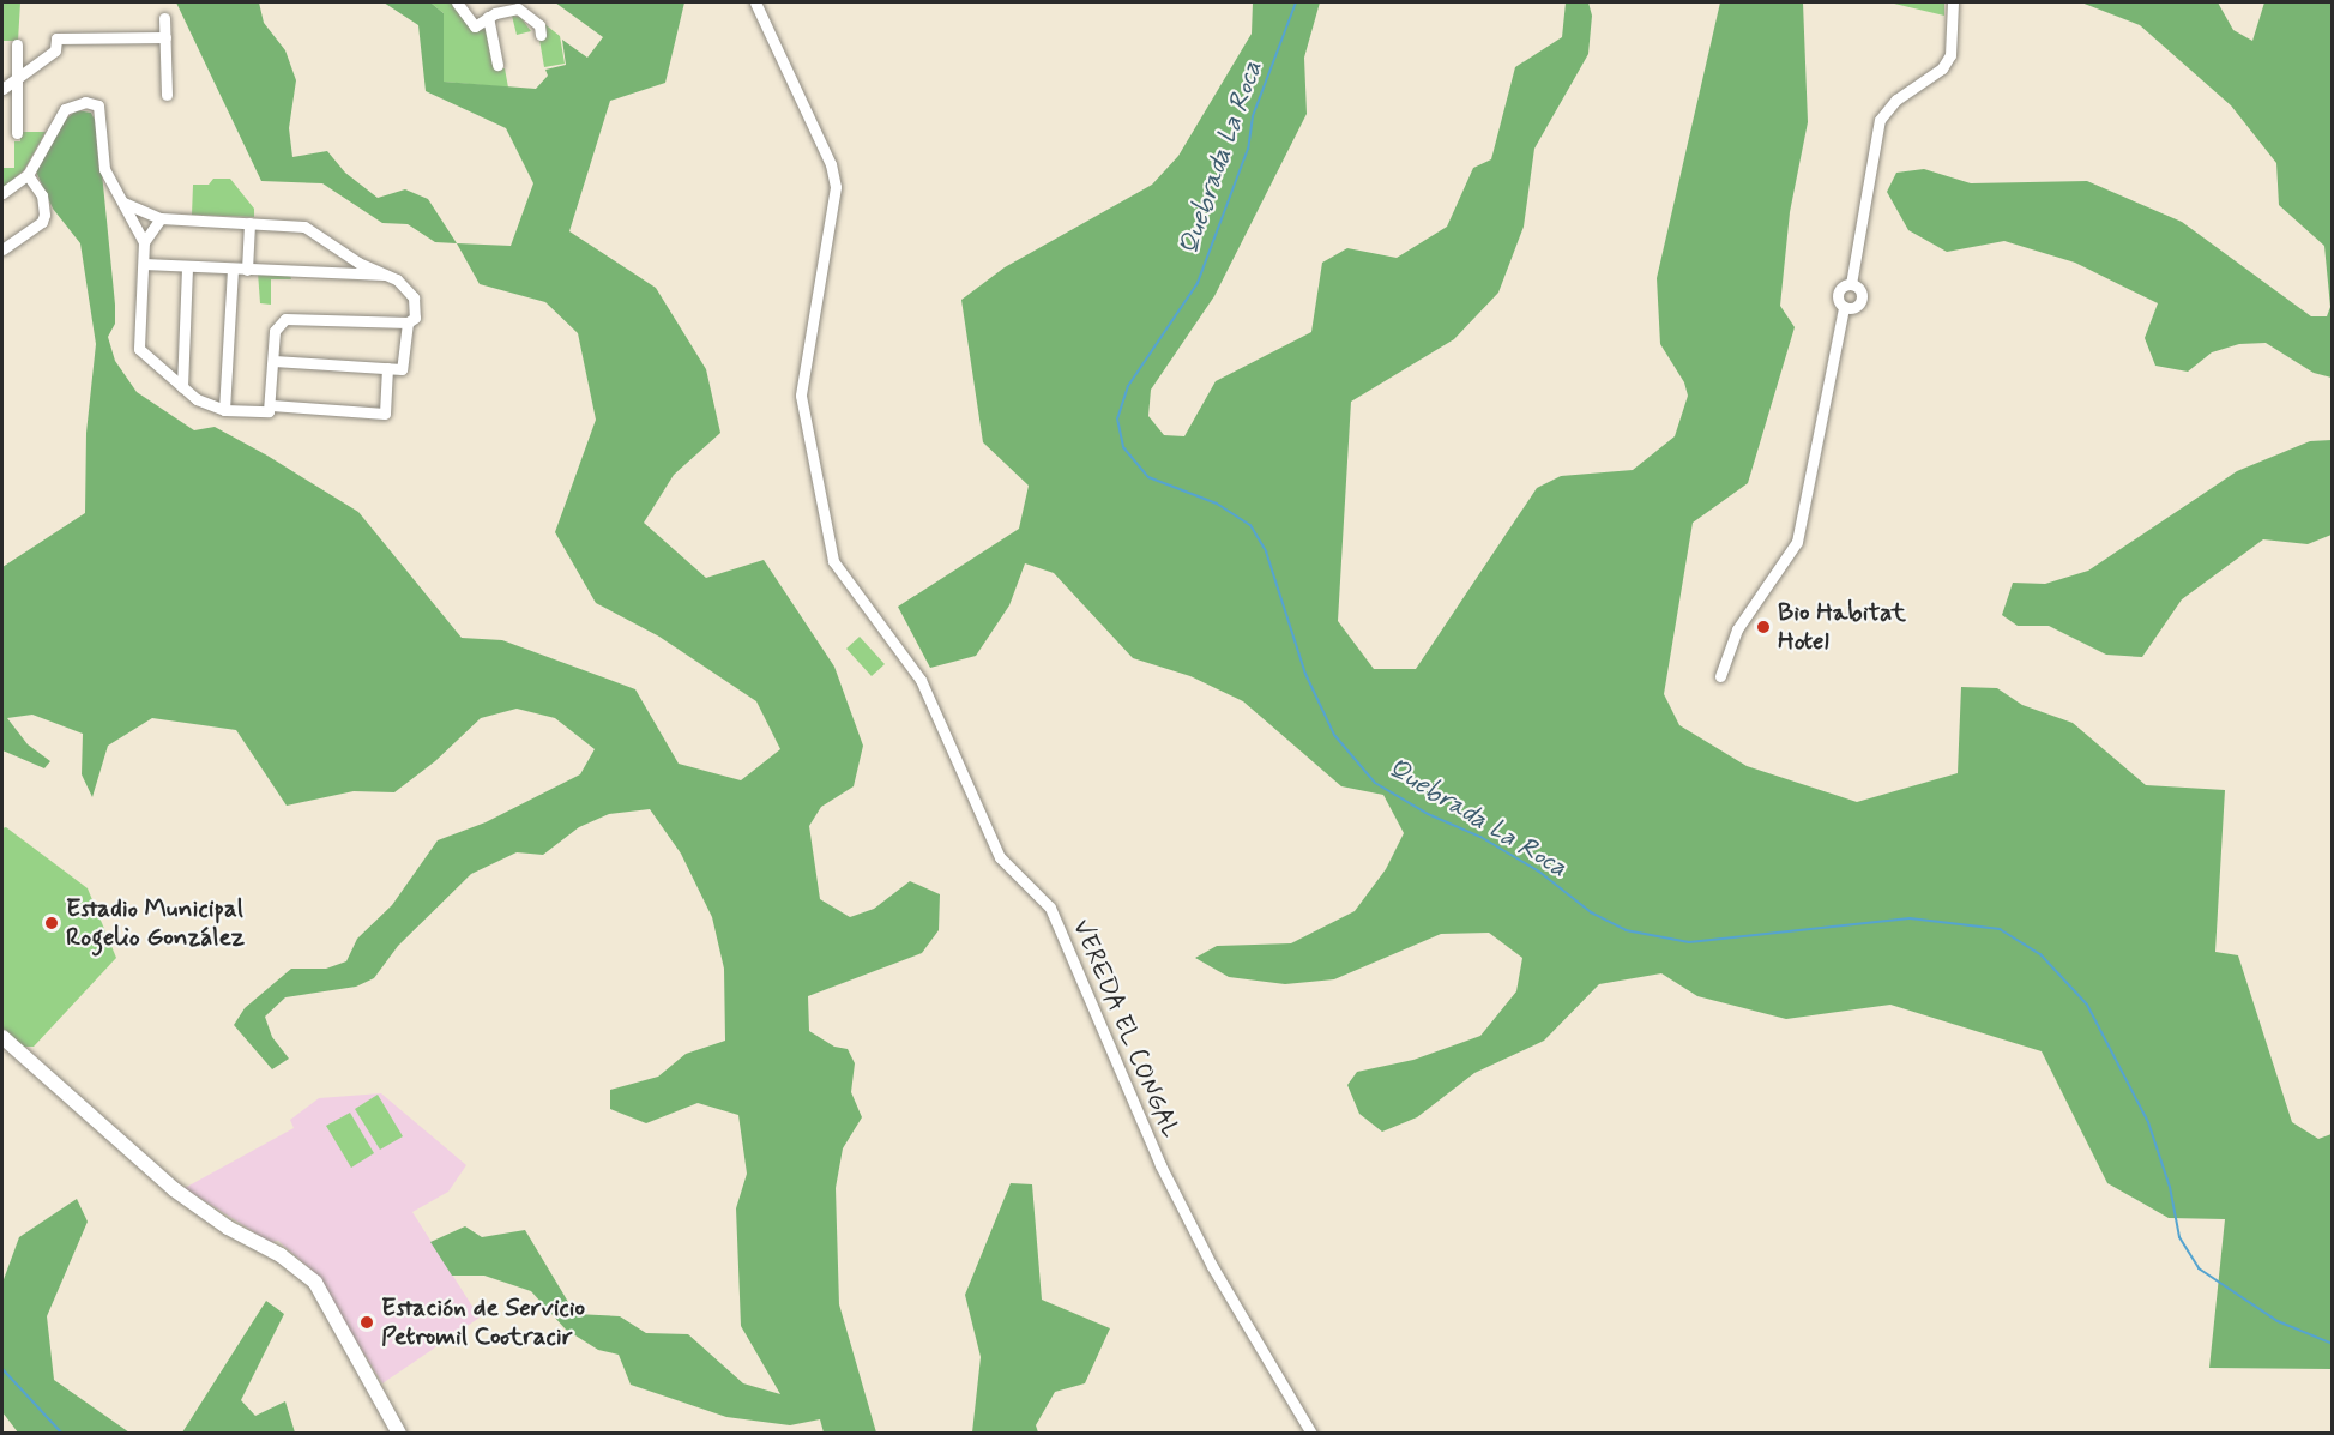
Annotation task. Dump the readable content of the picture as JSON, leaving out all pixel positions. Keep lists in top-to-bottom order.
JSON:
{
  "streets": {
    "street": ["VEREDA EL CONGAL"]
  },
  "water": ["Quebrada La Roca"],
  "places": ["Bio Habitat Hotel", "Estadio Municipal Rogelio González", "Estación de Servicio Petromil Cootracir"]
}
